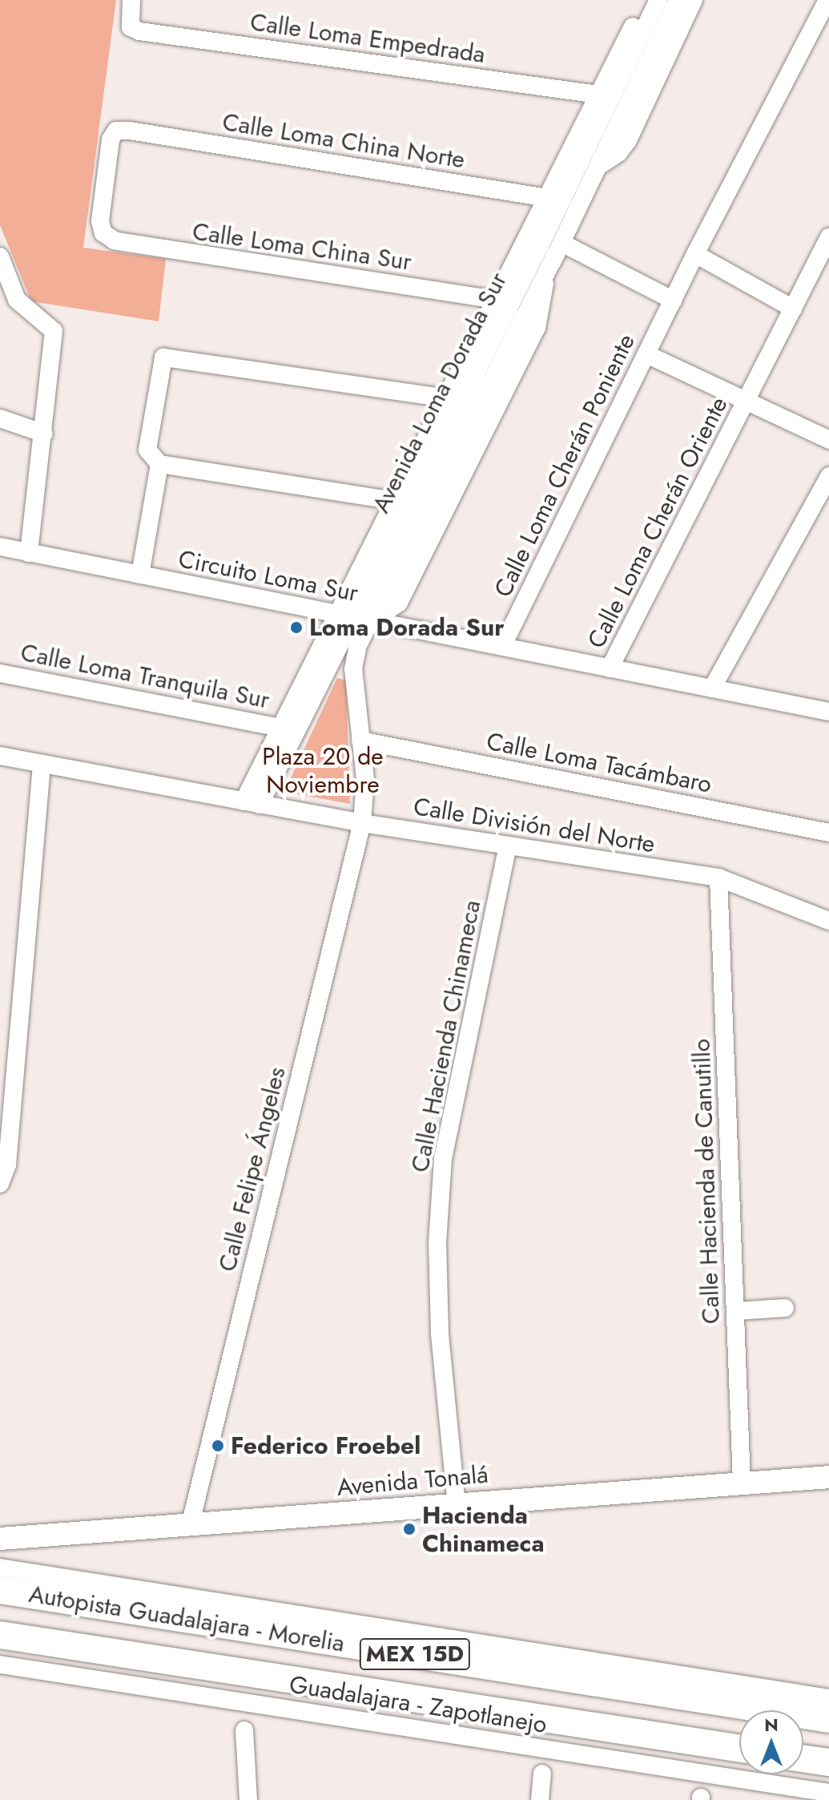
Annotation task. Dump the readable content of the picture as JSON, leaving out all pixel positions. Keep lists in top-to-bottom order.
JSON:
{
  "streets": {
    "highway": ["Autopista Guadalajara - Morelia", "MEX 15D"],
    "main road": ["Avenida Tonalá"],
    "street": [
      "Calle Loma Empedrada",
      "Calle Loma China Norte",
      "Calle Loma China Sur",
      "Avenida Loma Dorada Sur",
      "Calle Loma Cherán Poniente",
      "Calle Loma Cherán Oriente",
      "Circuito Loma Sur",
      "Calle Loma Tranquila Sur",
      "Calle Loma Tacámbaro",
      "Calle División del Norte",
      "Calle Hacienda Chinameca",
      "Calle Felipe Ángeles",
      "Calle Hacienda de Canutillo",
      "Guadalajara - Zapotlanejo"
    ]
  },
  "crossings": [
    ["Calle Loma Empedrada", "Avenida Loma Dorada Sur"],
    ["Calle Loma China Norte", "Calle Loma China Sur"],
    ["Calle Loma China Norte", "Avenida Loma Dorada Sur"],
    ["Calle Loma China Sur", "Avenida Loma Dorada Sur"],
    ["Avenida Loma Dorada Sur", "Circuito Loma Sur"],
    ["Avenida Loma Dorada Sur", "Calle Loma Tranquila Sur"],
    ["Avenida Loma Dorada Sur", "Calle Loma Tacámbaro"],
    ["Avenida Loma Dorada Sur", "Calle División del Norte"],
    ["Avenida Loma Dorada Sur", "Calle Felipe Ángeles"],
    ["Calle Loma Cherán Poniente", "Circuito Loma Sur"],
    ["Calle Loma Cherán Oriente", "Circuito Loma Sur"],
    ["Calle División del Norte", "Calle Hacienda Chinameca"],
    ["Calle División del Norte", "Calle Felipe Ángeles"],
    ["Calle División del Norte", "Calle Hacienda de Canutillo"],
    ["Calle Hacienda Chinameca", "Avenida Tonalá"],
    ["Calle Felipe Ángeles", "Avenida Tonalá"],
    ["Calle Hacienda de Canutillo", "Avenida Tonalá"]
  ],
  "parks": ["Plaza 20 de Noviembre"],
  "places": ["Loma Dorada Sur", "Federico Froebel", "Hacienda Chinameca"],
  "north": "top"
}
